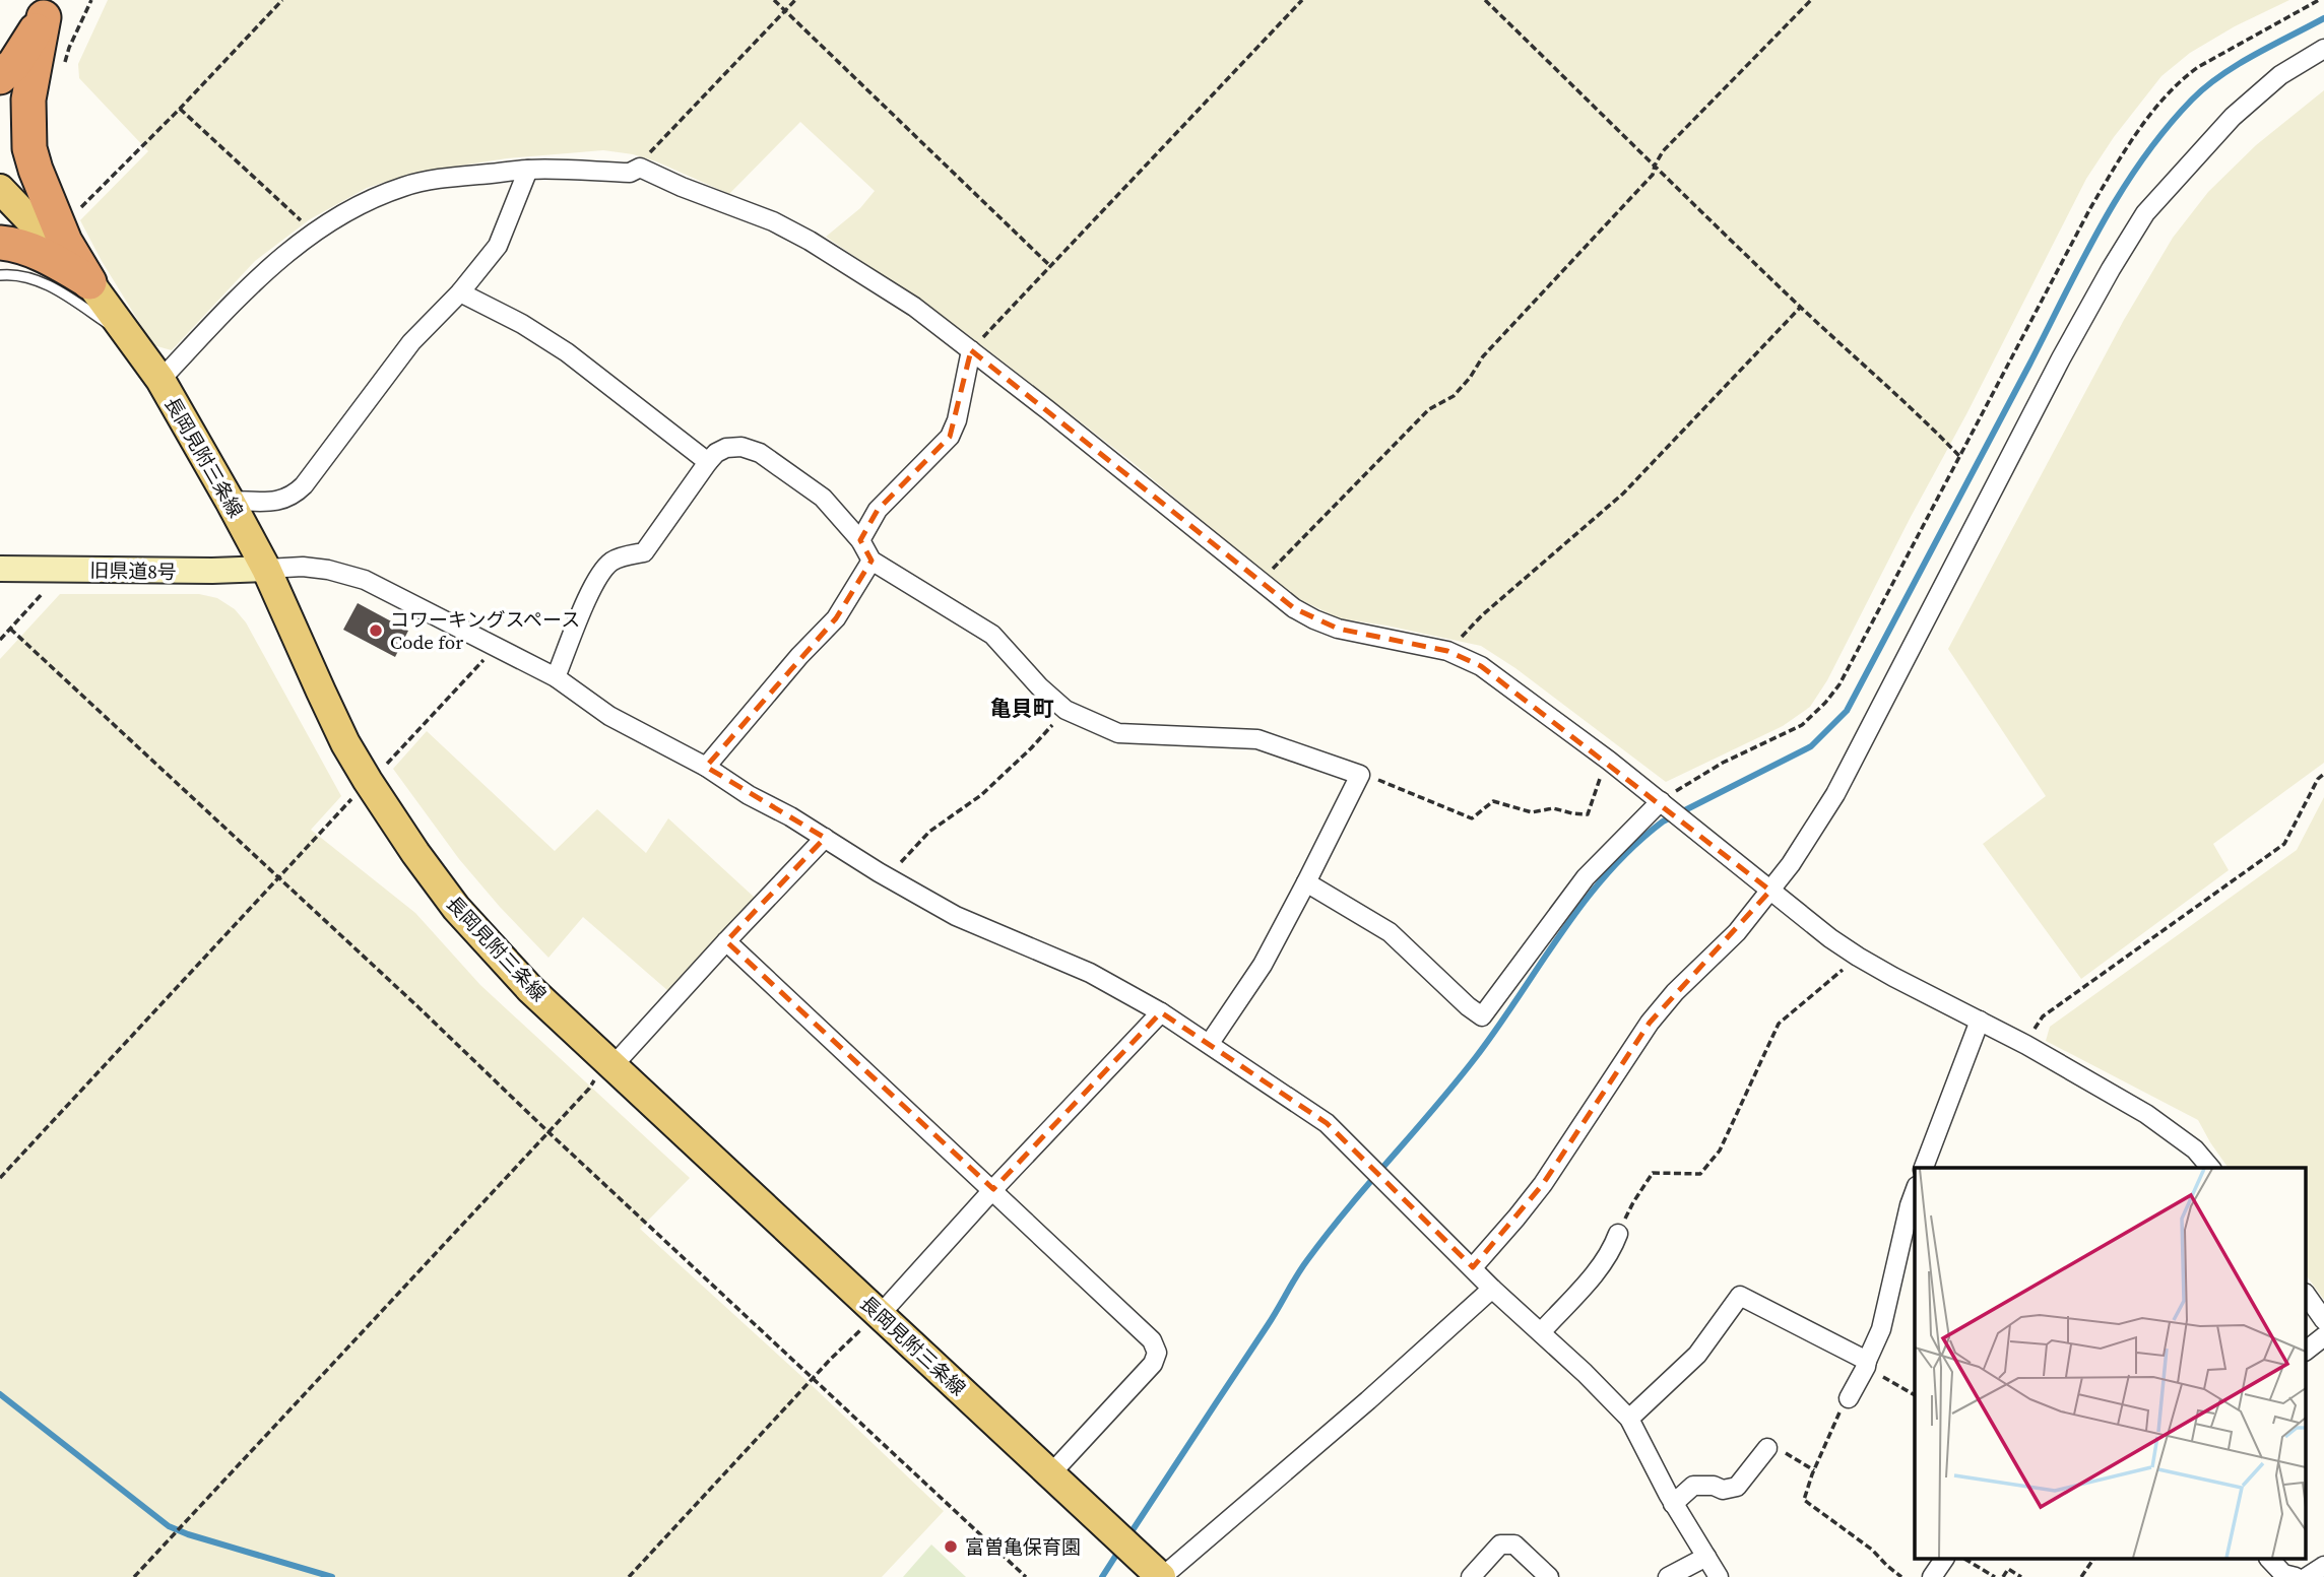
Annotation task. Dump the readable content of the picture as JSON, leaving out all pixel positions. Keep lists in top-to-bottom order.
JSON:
{
  "streets": {
    "main road": ["長岡見附三条線"],
    "street": ["旧県道8号"]
  },
  "crossings": [
    ["長岡見附三条線", "旧県道8号"]
  ],
  "districts": ["亀貝町"],
  "places": ["コワーキングスペース Code for", "富曽亀保育園"]
}
